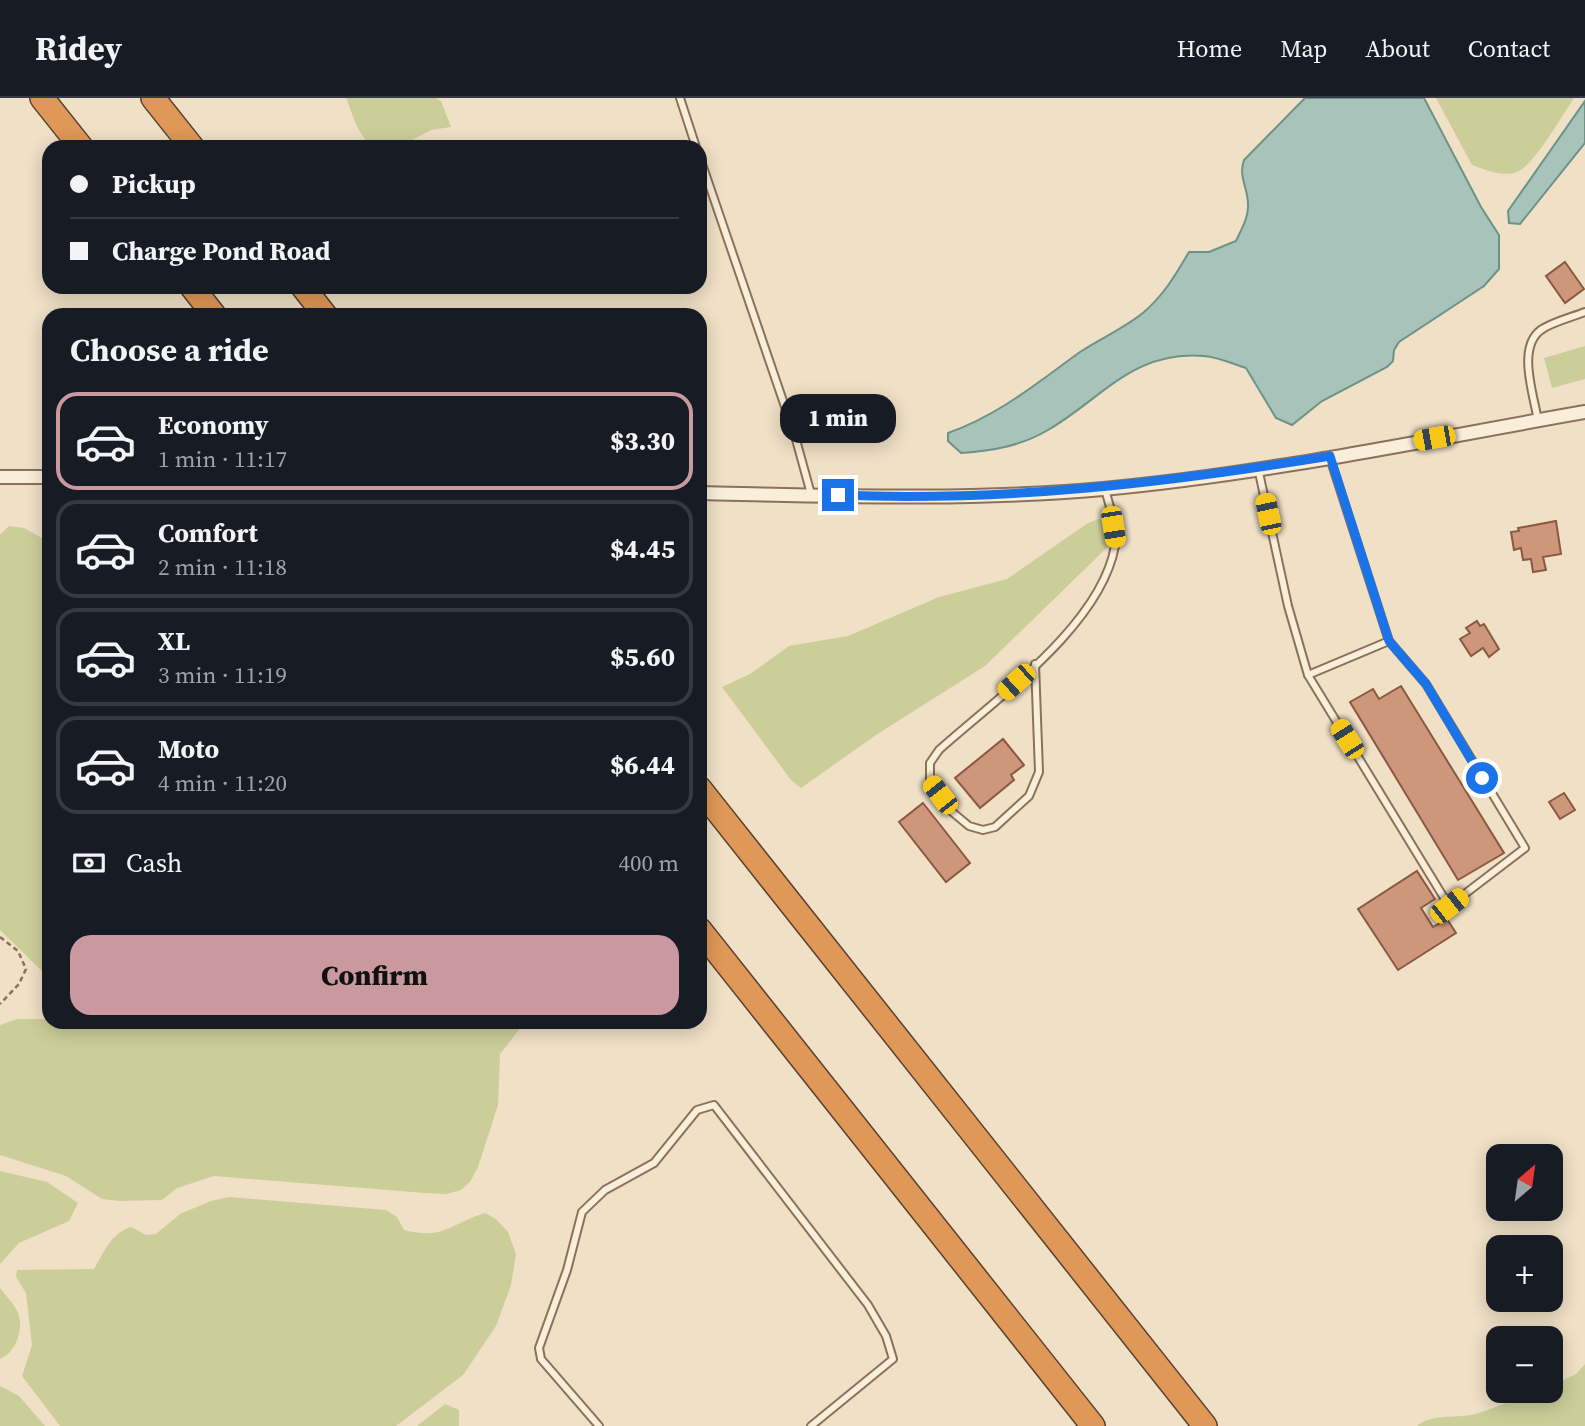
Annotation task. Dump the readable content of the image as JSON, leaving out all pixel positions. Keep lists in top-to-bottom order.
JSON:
{
  "north": "top right",
  "page": {
    "header": "Ridey",
    "nav": [
      "Home",
      "Map",
      "About",
      "Contact"
    ],
    "banner": ["Pickup", "Charge Pond Road"],
    "heading": "Choose a ride",
    "list": [
      {
        "name": "Economy",
        "note": "1 min · 11:17",
        "value": "$3.30"
      },
      {
        "name": "Comfort",
        "note": "2 min · 11:18",
        "value": "$4.45"
      },
      {
        "name": "XL",
        "note": "3 min · 11:19",
        "value": "$5.60"
      },
      {
        "name": "Moto",
        "note": "4 min · 11:20",
        "value": "$6.44"
      }
    ],
    "bubble": "1 min",
    "pay": ["Cash", "400 m"],
    "buttons": "Confirm",
    "map_buttons": ["+", "−"]
  }
}
